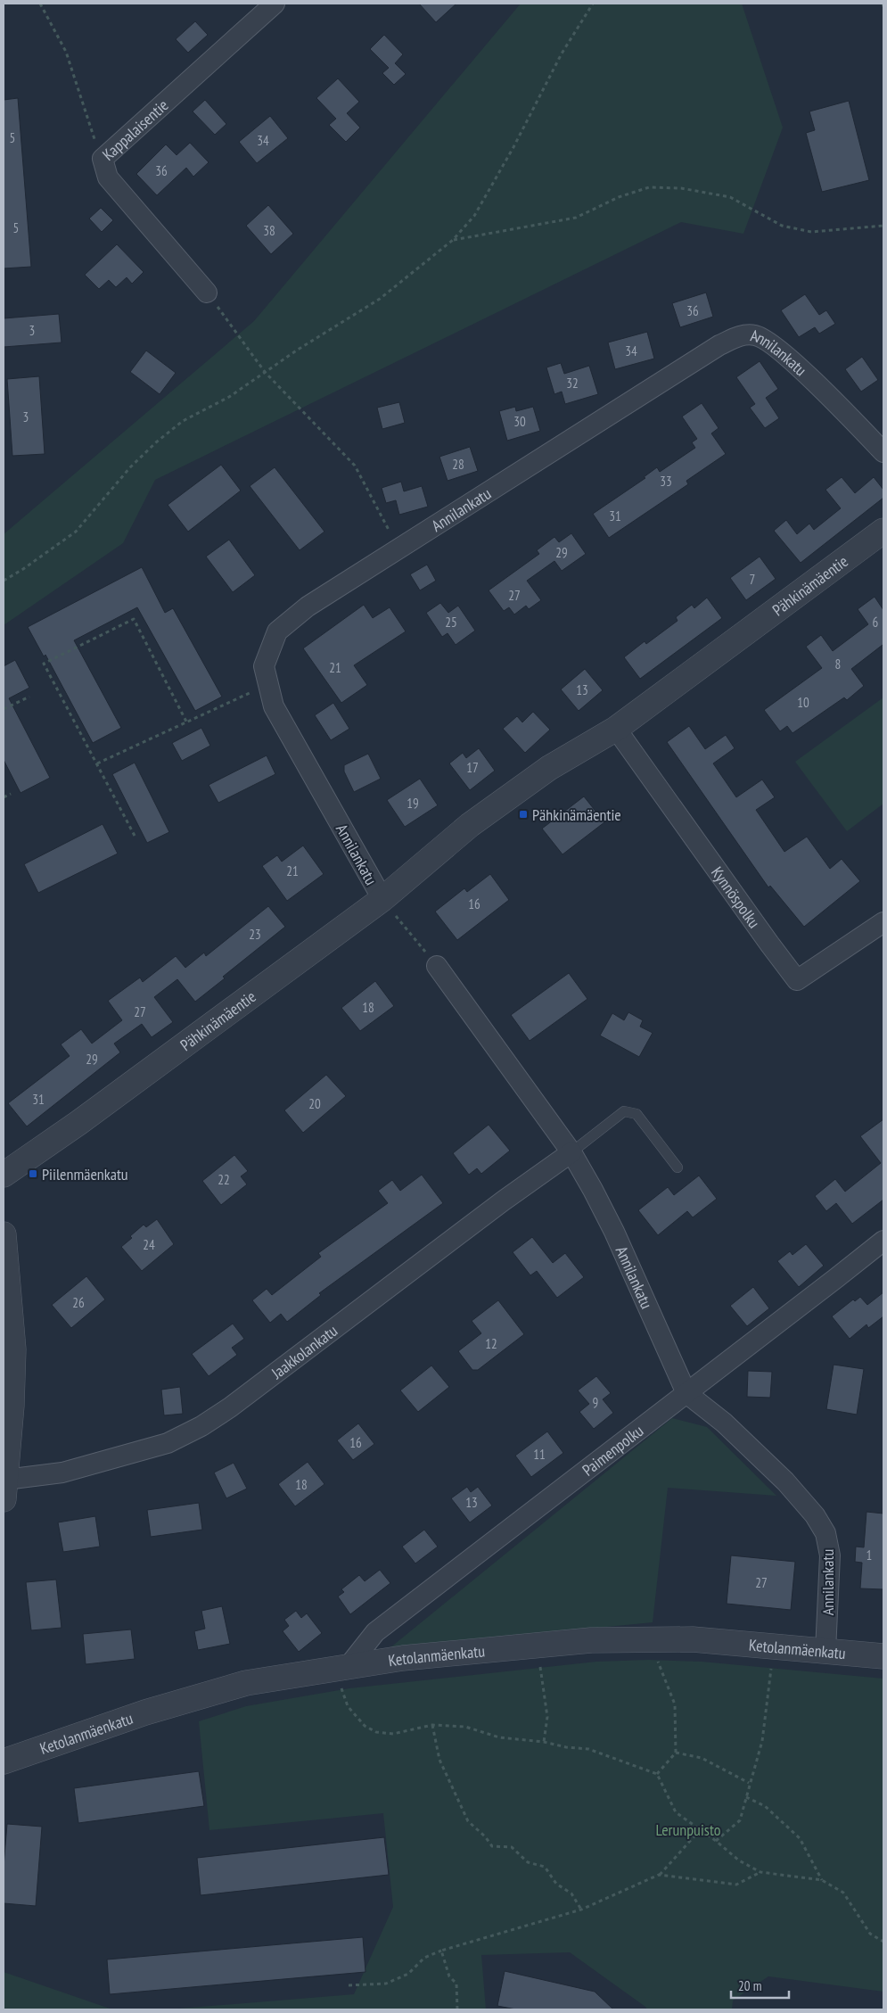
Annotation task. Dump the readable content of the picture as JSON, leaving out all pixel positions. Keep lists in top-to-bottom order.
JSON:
{
  "streets": {
    "street": [
      "Kappalaisentie",
      "Annilankatu",
      "Pähkinämäentie",
      "Kynnöspolku",
      "Jaakkolankatu",
      "Paimenpolku",
      "Ketolanmäenkatu"
    ]
  },
  "crossings": [
    ["Annilankatu", "Pähkinämäentie"],
    ["Annilankatu", "Jaakkolankatu"],
    ["Annilankatu", "Paimenpolku"],
    ["Annilankatu", "Ketolanmäenkatu"],
    ["Pähkinämäentie", "Kynnöspolku"],
    ["Paimenpolku", "Ketolanmäenkatu"]
  ],
  "parks": ["Lerunpuisto"],
  "places": {
    "transit": ["Pähkinämäentie", "Piilenmäenkatu"]
  },
  "house_numbers": [
    "5",
    "34",
    "36",
    "5",
    "38",
    "36",
    "3",
    "34",
    "32",
    "3",
    "30",
    "28",
    "33",
    "31",
    "29",
    "7",
    "27",
    "25",
    "6",
    "8",
    "21",
    "13",
    "10",
    "17",
    "19",
    "21",
    "16",
    "23",
    "18",
    "27",
    "29",
    "31",
    "20",
    "22",
    "24",
    "26",
    "12",
    "9",
    "16",
    "11",
    "18",
    "13",
    "1",
    "27"
  ],
  "scale_bar": "20 m"
}
